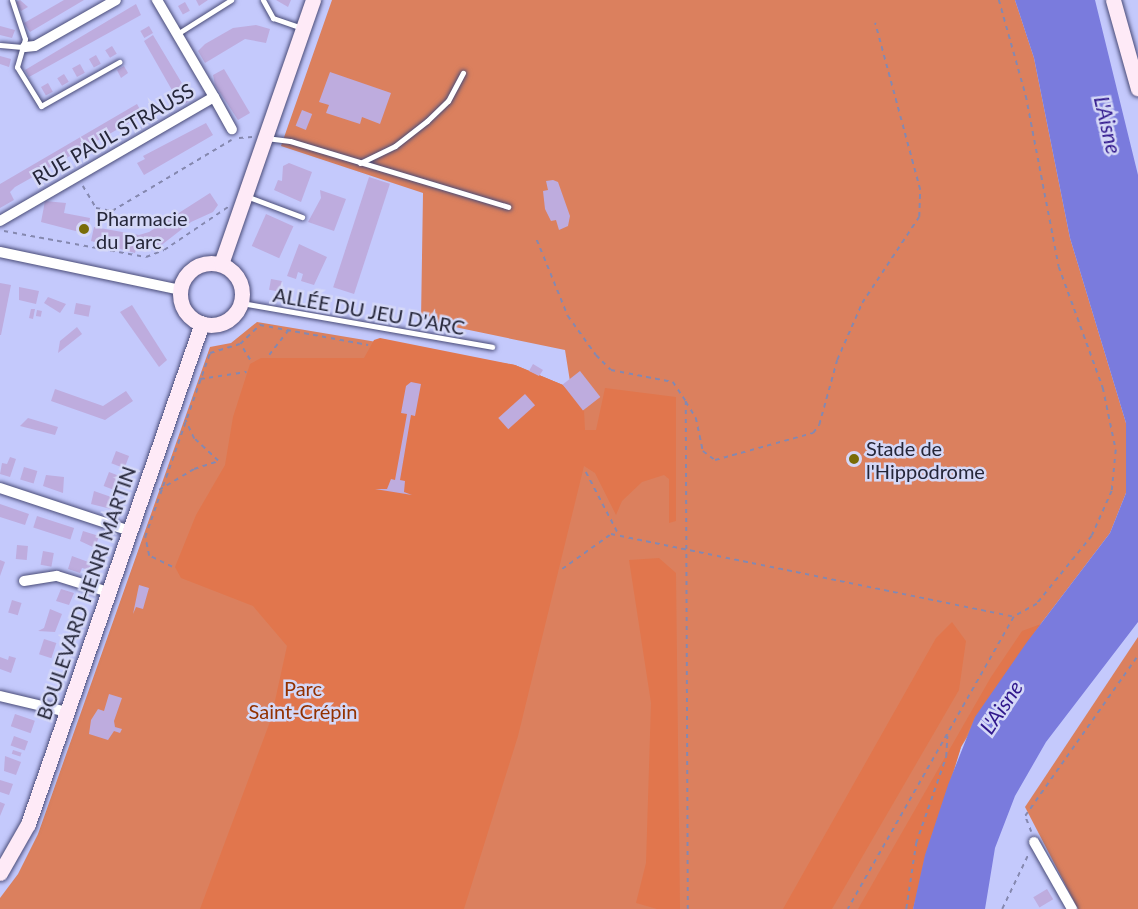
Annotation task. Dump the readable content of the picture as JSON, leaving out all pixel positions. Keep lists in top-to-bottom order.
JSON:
{
  "streets": {
    "street": ["RUE PAUL STRAUSS", "BOULEVARD HENRI MARTIN"],
    "lane": ["ALLÉE DU JEU D'ARC"]
  },
  "crossings": [
    ["ALLÉE DU JEU D'ARC", "BOULEVARD HENRI MARTIN"]
  ],
  "water": ["L'Aisne"],
  "parks": ["Parc Saint-Crépin"],
  "places": ["Pharmacie du Parc", "Stade de l'Hippodrome"]
}
